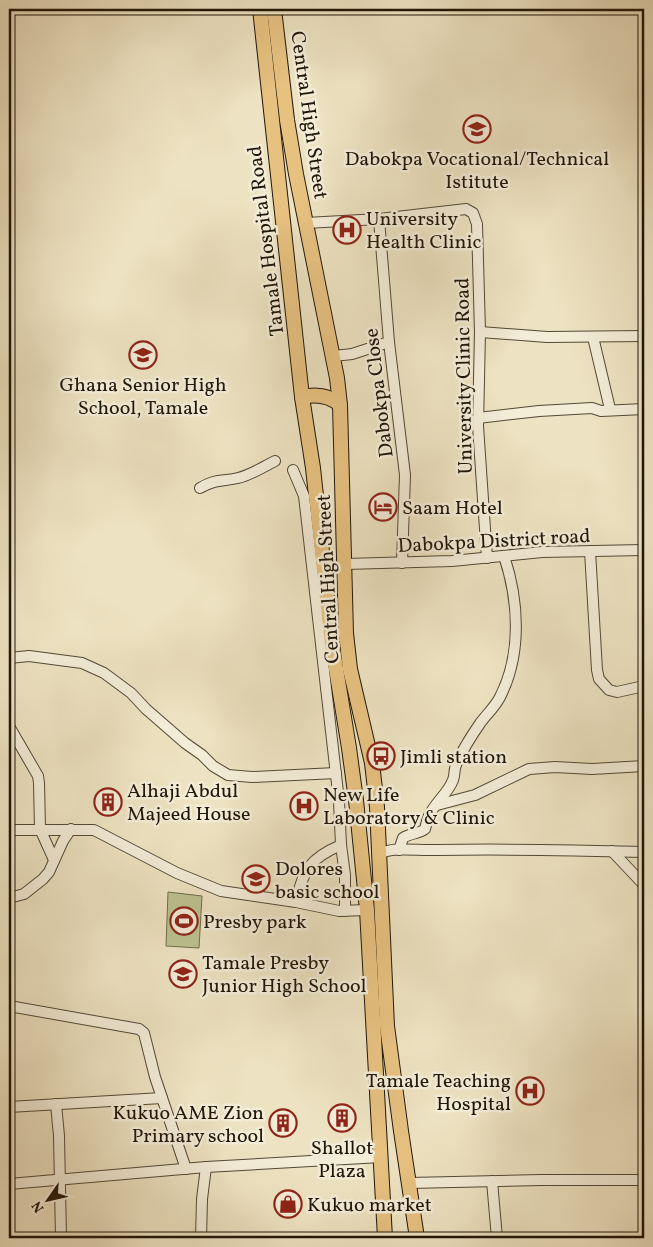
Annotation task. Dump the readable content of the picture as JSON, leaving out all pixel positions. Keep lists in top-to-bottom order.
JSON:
{
  "streets": {
    "highway": ["Central High Street", "Tamale Hospital Road"],
    "street": ["University Clinic Road", "Dabokpa Close", "Dabokpa District road"]
  },
  "crossings": [
    ["Central High Street", "Tamale Hospital Road"],
    ["Central High Street", "University Clinic Road"],
    ["Central High Street", "Dabokpa District road"],
    ["University Clinic Road", "Dabokpa Close"],
    ["University Clinic Road", "Dabokpa District road"],
    ["Dabokpa Close", "Dabokpa District road"]
  ],
  "places": {
    "school or university": [
      "Dabokpa Vocational/Technical Istitute",
      "Ghana Senior High School, Tamale",
      "Dolores basic school",
      "Tamale Presby Junior High School"
    ],
    "hospital": ["University Health Clinic", "New Life Laboratory & Clinic", "Tamale Teaching Hospital"],
    "hotel": ["Saam Hotel"],
    "bus stop": ["Jimli station"],
    "building": ["Alhaji Abdul Majeed House", "Shallot Plaza", "Kukuo AME Zion Primary school"],
    "sports": ["Presby park"],
    "shop": ["Kukuo market"]
  },
  "north": "bottom left"
}
